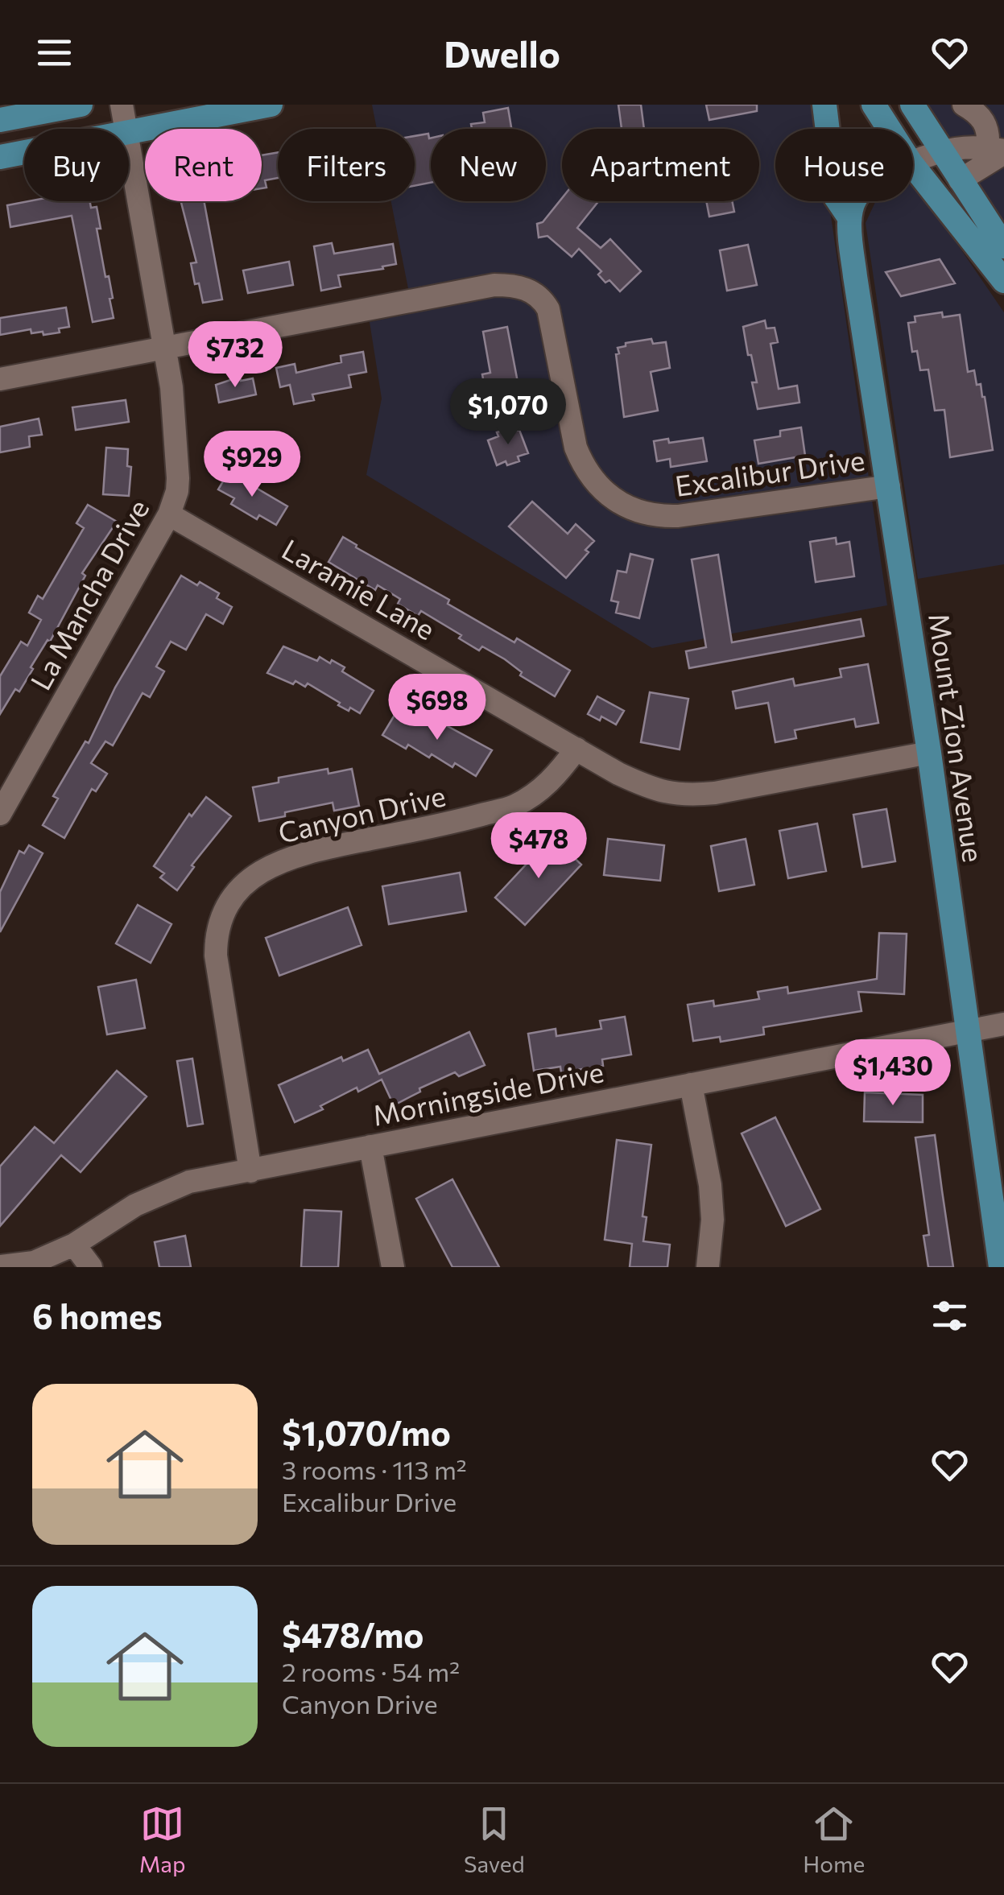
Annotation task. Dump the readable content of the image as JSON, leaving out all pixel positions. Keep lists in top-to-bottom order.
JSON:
{
  "streets": {
    "main road": ["Mount Zion Avenue"],
    "street": [
      "Excalibur Drive",
      "Laramie Lane",
      "La Mancha Drive",
      "Canyon Drive",
      "Morningside Drive"
    ]
  },
  "crossings": [
    ["Excalibur Drive", "La Mancha Drive"],
    ["Excalibur Drive", "Mount Zion Avenue"],
    ["Laramie Lane", "La Mancha Drive"],
    ["Laramie Lane", "Mount Zion Avenue"],
    ["Laramie Lane", "Canyon Drive"],
    ["Mount Zion Avenue", "Morningside Drive"],
    ["Canyon Drive", "Morningside Drive"]
  ],
  "page": {
    "header": "Dwello",
    "chip": [
      "Buy",
      "Rent",
      "Filters",
      "New",
      "Apartment",
      "House"
    ],
    "price": [
      "$732",
      "$1,070",
      "$929",
      "$698",
      "$478",
      "$1,430"
    ],
    "heading": "6 homes",
    "list": [
      {
        "name": "$1,070/mo",
        "note": "3 rooms · 113 m² · Excalibur Drive"
      },
      {
        "name": "$478/mo",
        "note": "2 rooms · 54 m² · Canyon Drive"
      }
    ],
    "tabs": ["Map", "Saved", "Home"]
  }
}
